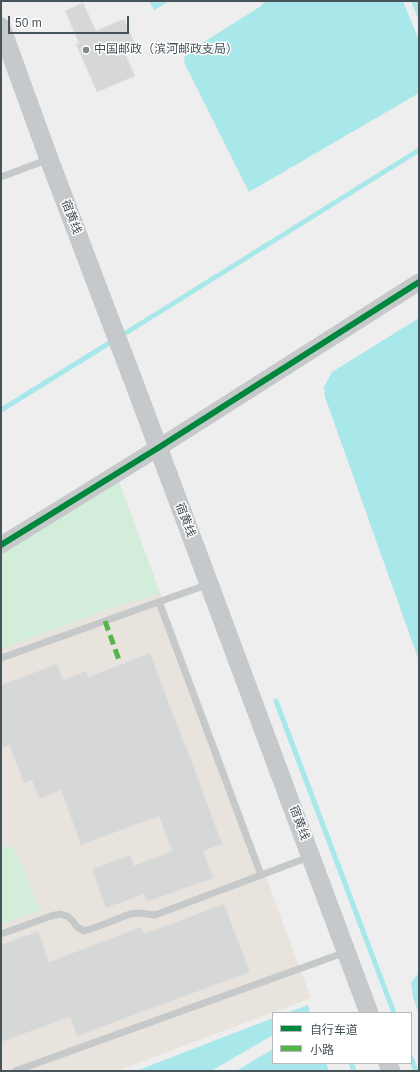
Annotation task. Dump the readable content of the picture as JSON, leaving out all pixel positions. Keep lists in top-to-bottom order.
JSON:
{
  "streets": {
    "main road": ["宿黄线"]
  },
  "places": ["中国邮政（滨河邮政支局）"],
  "legend": ["自行车道", "小路"],
  "scale_bar": "50 m"
}
